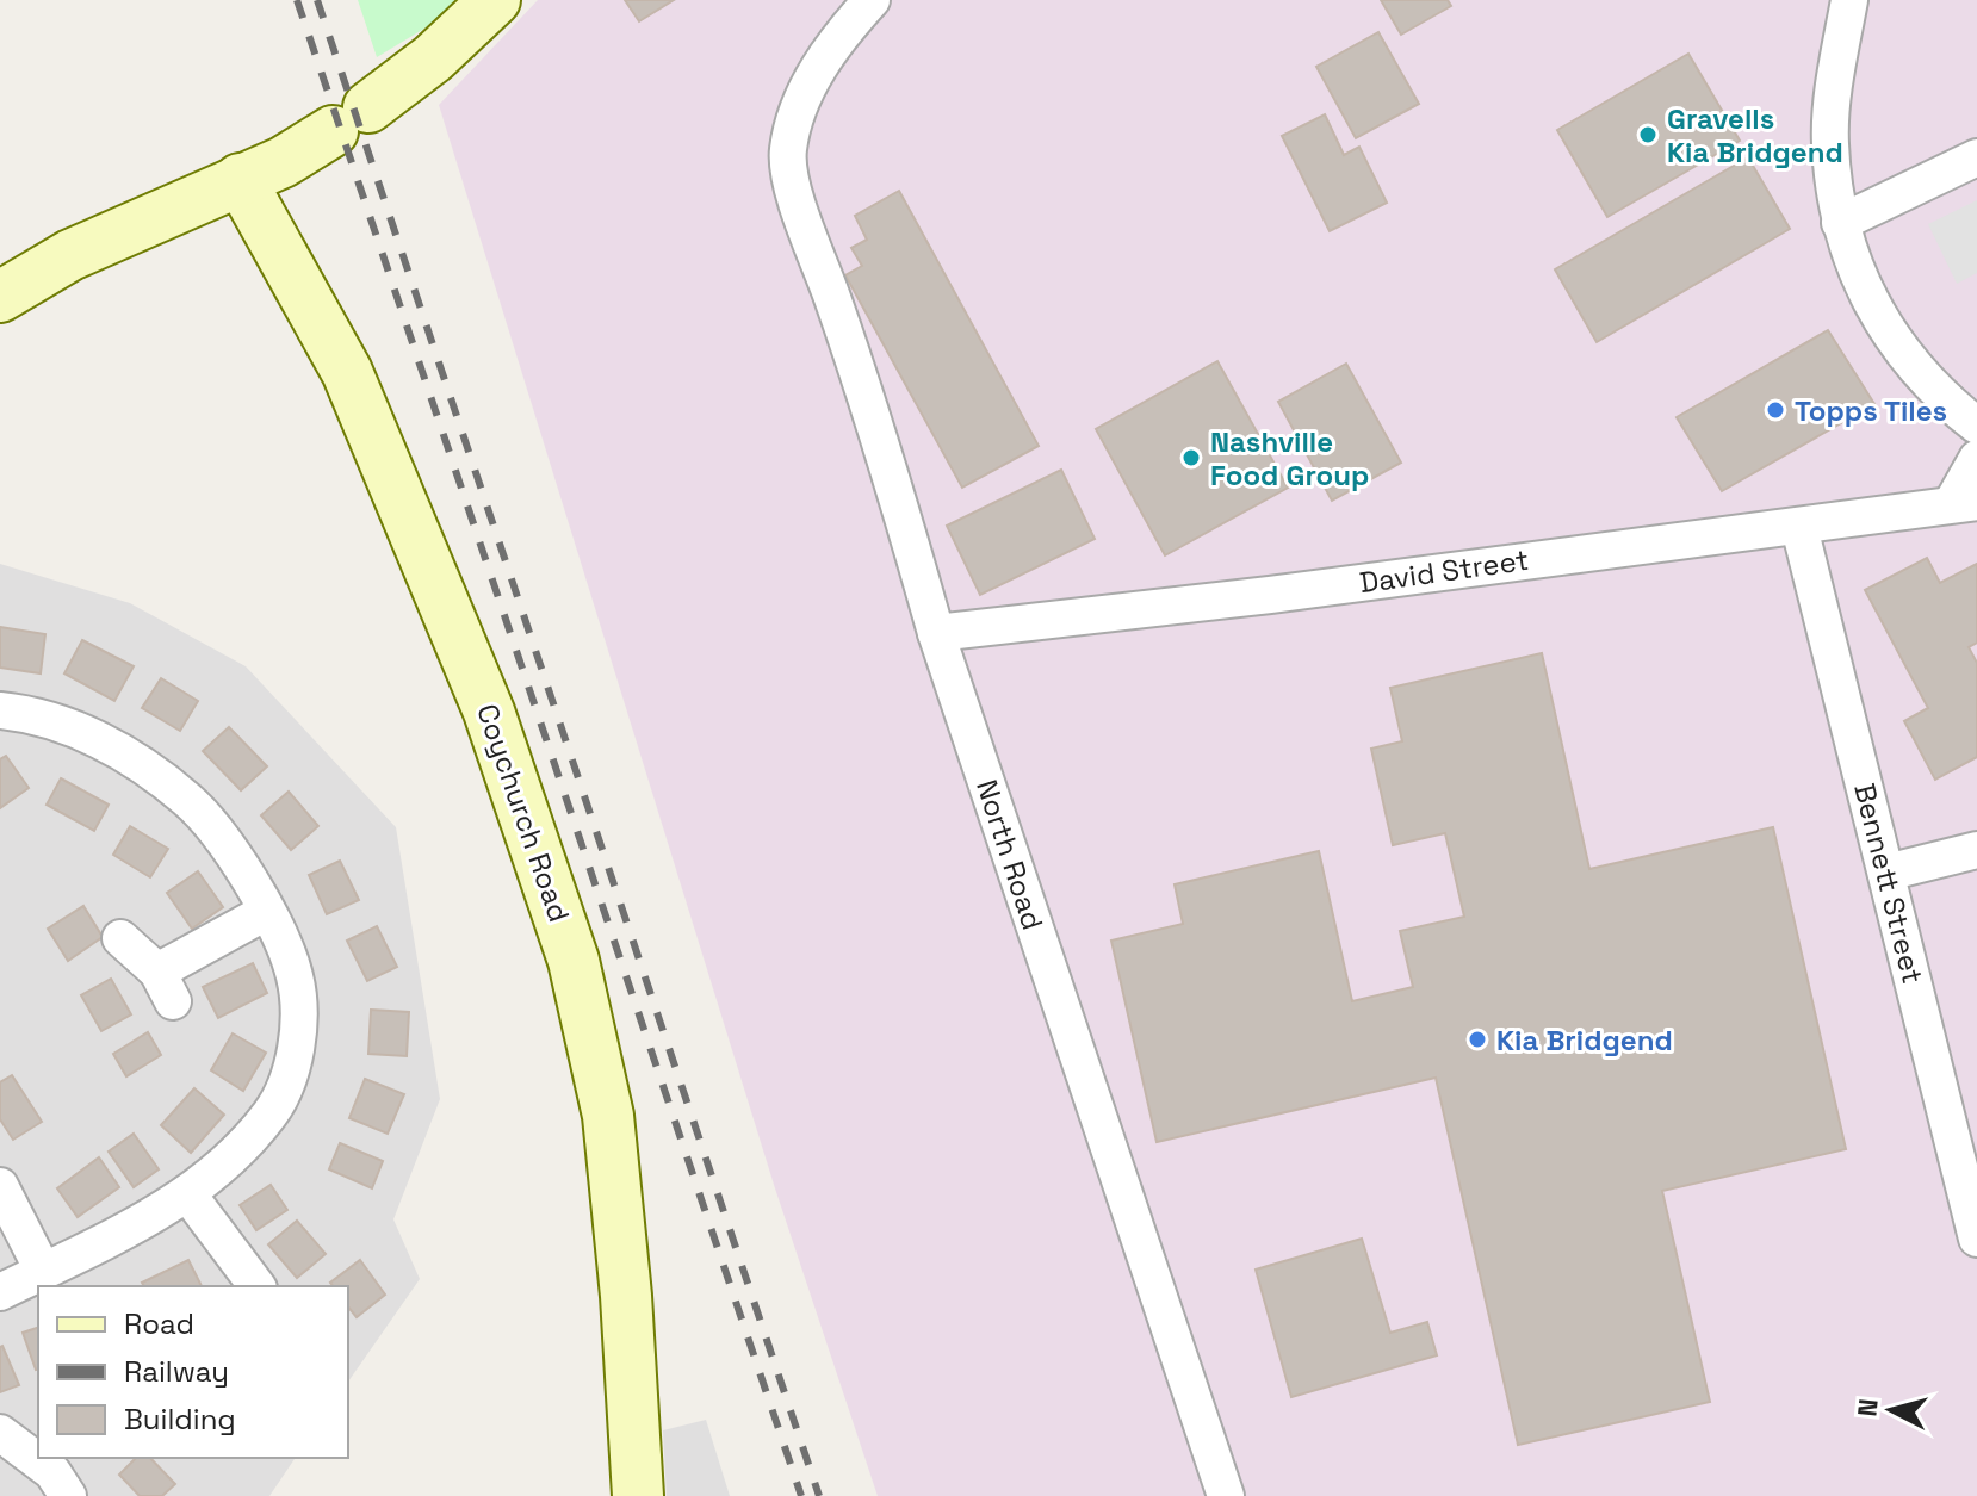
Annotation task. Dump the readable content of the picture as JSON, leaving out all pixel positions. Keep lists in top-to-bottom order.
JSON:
{
  "streets": {
    "main road": ["Coychurch Road"],
    "street": ["David Street", "North Road", "Bennett Street"]
  },
  "crossings": [
    ["David Street", "North Road"],
    ["David Street", "Bennett Street"]
  ],
  "places": [
    "Gravells Kia Bridgend",
    "Topps Tiles",
    "Nashville Food Group",
    "Kia Bridgend"
  ],
  "legend": ["Road", "Railway", "Building"],
  "north": "left"
}
